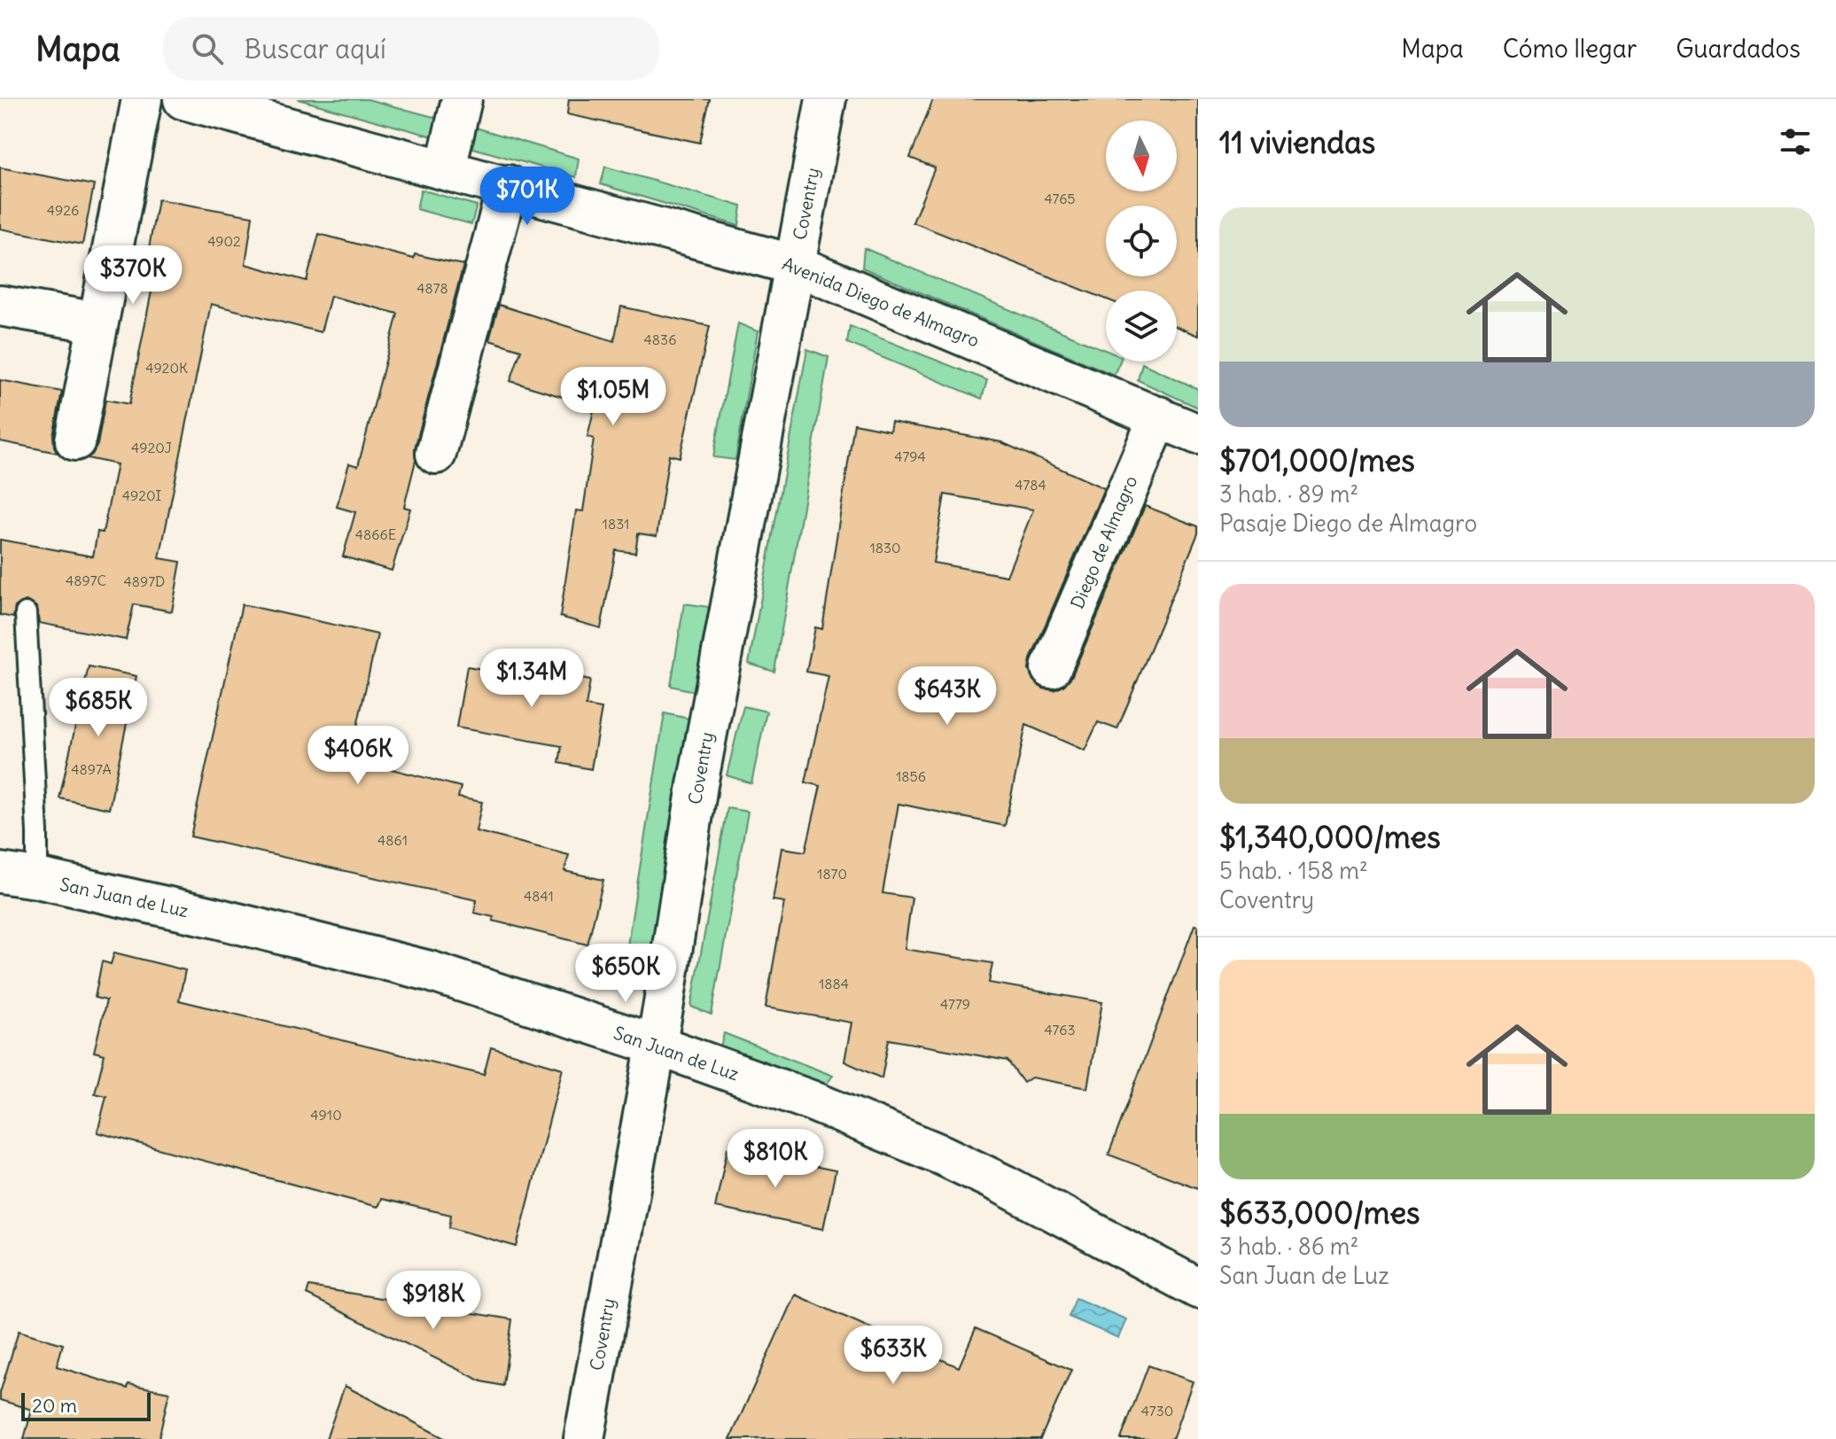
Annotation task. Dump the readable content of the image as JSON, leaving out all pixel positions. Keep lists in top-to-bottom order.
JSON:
{
  "streets": {
    "street": [
      "Coventry",
      "Avenida Diego de Almagro",
      "Diego de Almagro",
      "San Juan de Luz"
    ]
  },
  "crossings": [
    ["Coventry", "Avenida Diego de Almagro"],
    ["Coventry", "San Juan de Luz"],
    ["Avenida Diego de Almagro", "Diego de Almagro"]
  ],
  "house_numbers": [
    "4765",
    "4926",
    "4902",
    "4878",
    "4836",
    "4920K",
    "4920J",
    "4794",
    "4784",
    "4920I",
    "1831",
    "4866E",
    "1830",
    "4897C",
    "4897D",
    "4897A",
    "1856",
    "4861",
    "1870",
    "4841",
    "1884",
    "4779",
    "4763",
    "4910",
    "4730"
  ],
  "scale_bar": "20 m",
  "north": "bottom",
  "page": {
    "header": "Mapa",
    "search": "Buscar aquí",
    "nav": ["Mapa", "Cómo llegar", "Guardados"],
    "heading": "11 viviendas",
    "price": [
      "$701K",
      "$370K",
      "$1.05M",
      "$1.34M",
      "$643K",
      "$685K",
      "$406K",
      "$650K",
      "$810K",
      "$918K",
      "$633K"
    ],
    "list": [
      {
        "name": "$701,000/mes",
        "note": "3 hab. · 89 m² · Pasaje Diego de Almagro"
      },
      {
        "name": "$1,340,000/mes",
        "note": "5 hab. · 158 m² · Coventry"
      },
      {
        "name": "$633,000/mes",
        "note": "3 hab. · 86 m² · San Juan de Luz"
      }
    ],
    "scale": "20 m"
  }
}
